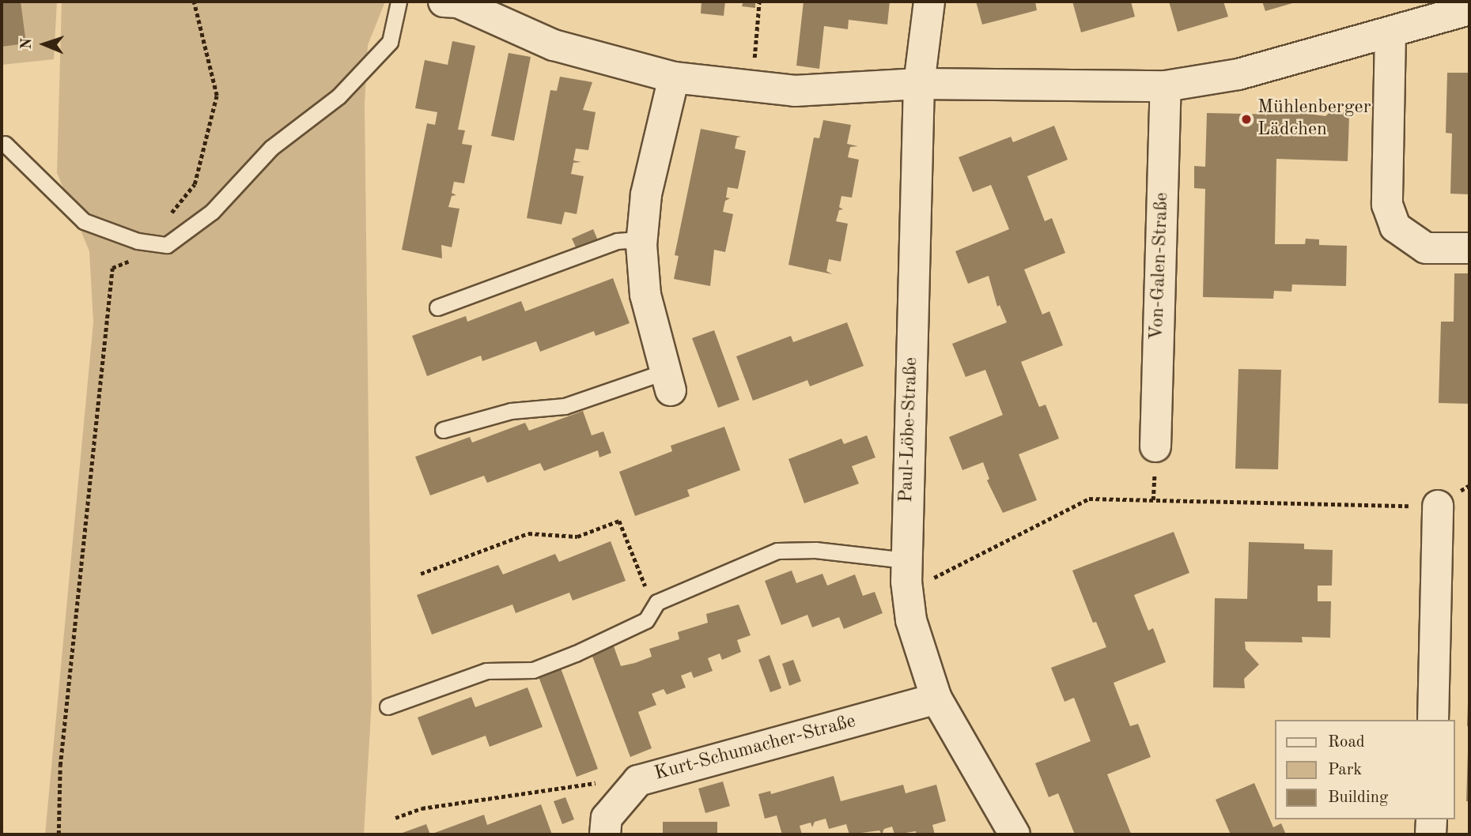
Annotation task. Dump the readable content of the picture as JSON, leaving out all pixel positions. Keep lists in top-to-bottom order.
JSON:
{
  "streets": {
    "street": ["Von-Galen-Straße", "Paul-Löbe-Straße", "Kurt-Schumacher-Straße"]
  },
  "crossings": [
    ["Paul-Löbe-Straße", "Kurt-Schumacher-Straße"]
  ],
  "places": ["Mühlenberger Lädchen"],
  "legend": ["Road", "Park", "Building"],
  "north": "left"
}
